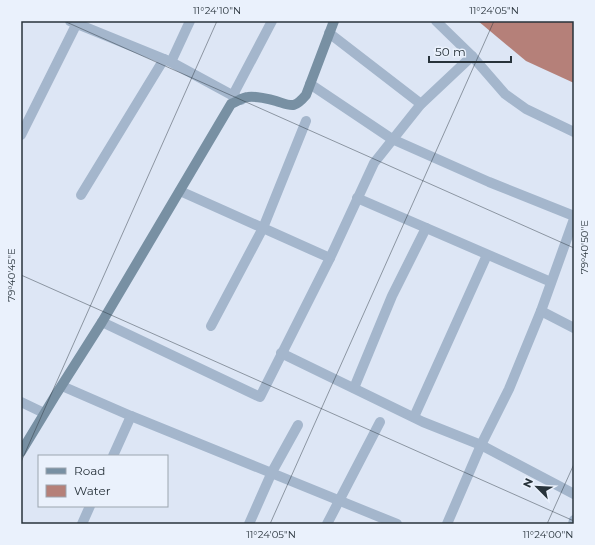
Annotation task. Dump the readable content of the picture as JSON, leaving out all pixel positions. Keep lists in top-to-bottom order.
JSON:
{
  "legend": ["Road", "Water"],
  "scale_bar": "50 m",
  "north": "top left",
  "coordinates": [
    "11°24'10\"N",
    "11°24'05\"N",
    "79°40'50\"E",
    "79°40'45\"E",
    "11°24'00\"N"
  ]
}
